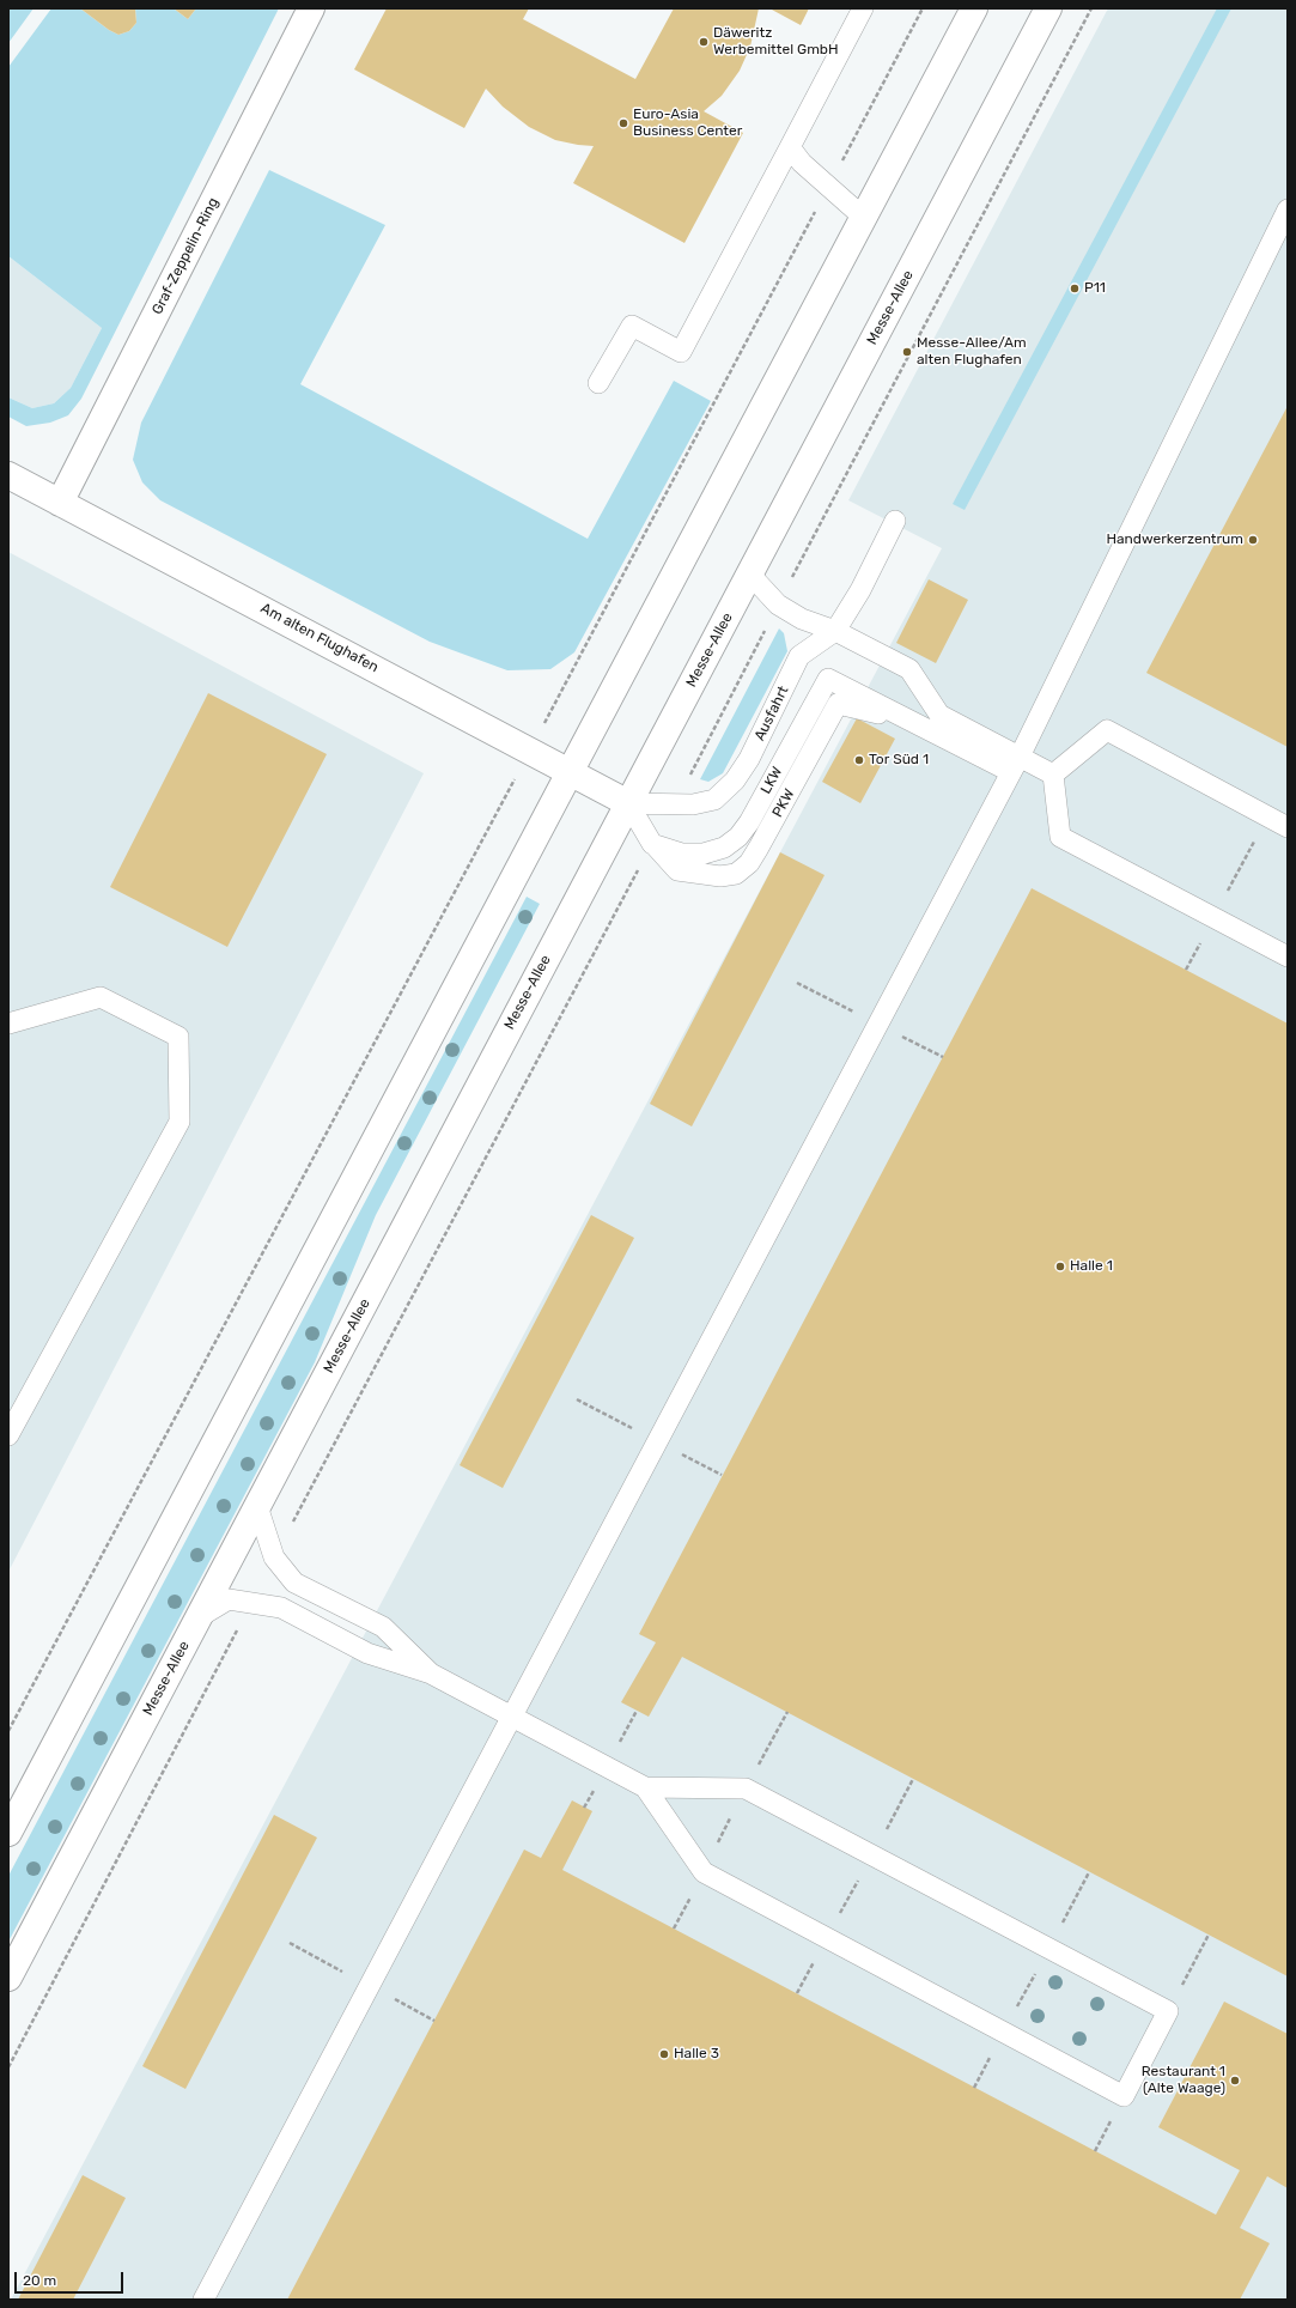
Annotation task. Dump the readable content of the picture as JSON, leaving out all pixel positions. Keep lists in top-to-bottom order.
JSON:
{
  "streets": {
    "main road": ["Graf-Zeppelin-Ring", "Messe-Allee", "Am alten Flughafen"],
    "lane": ["Ausfahrt", "LKW", "PKW"]
  },
  "crossings": [
    ["Graf-Zeppelin-Ring", "Am alten Flughafen"],
    ["Messe-Allee", "Am alten Flughafen"],
    ["Messe-Allee", "Ausfahrt"],
    ["Am alten Flughafen", "Ausfahrt"],
    ["LKW", "PKW"]
  ],
  "places": [
    "Däweritz Werbemittel GmbH",
    "Euro-Asia Business Center",
    "P11",
    "Messe-Allee/Am alten Flughafen",
    "Handwerkerzentrum",
    "Tor Süd 1",
    "Halle 1",
    "Halle 3",
    "Restaurant 1 (Alte Waage)"
  ],
  "scale_bar": "20 m"
}
